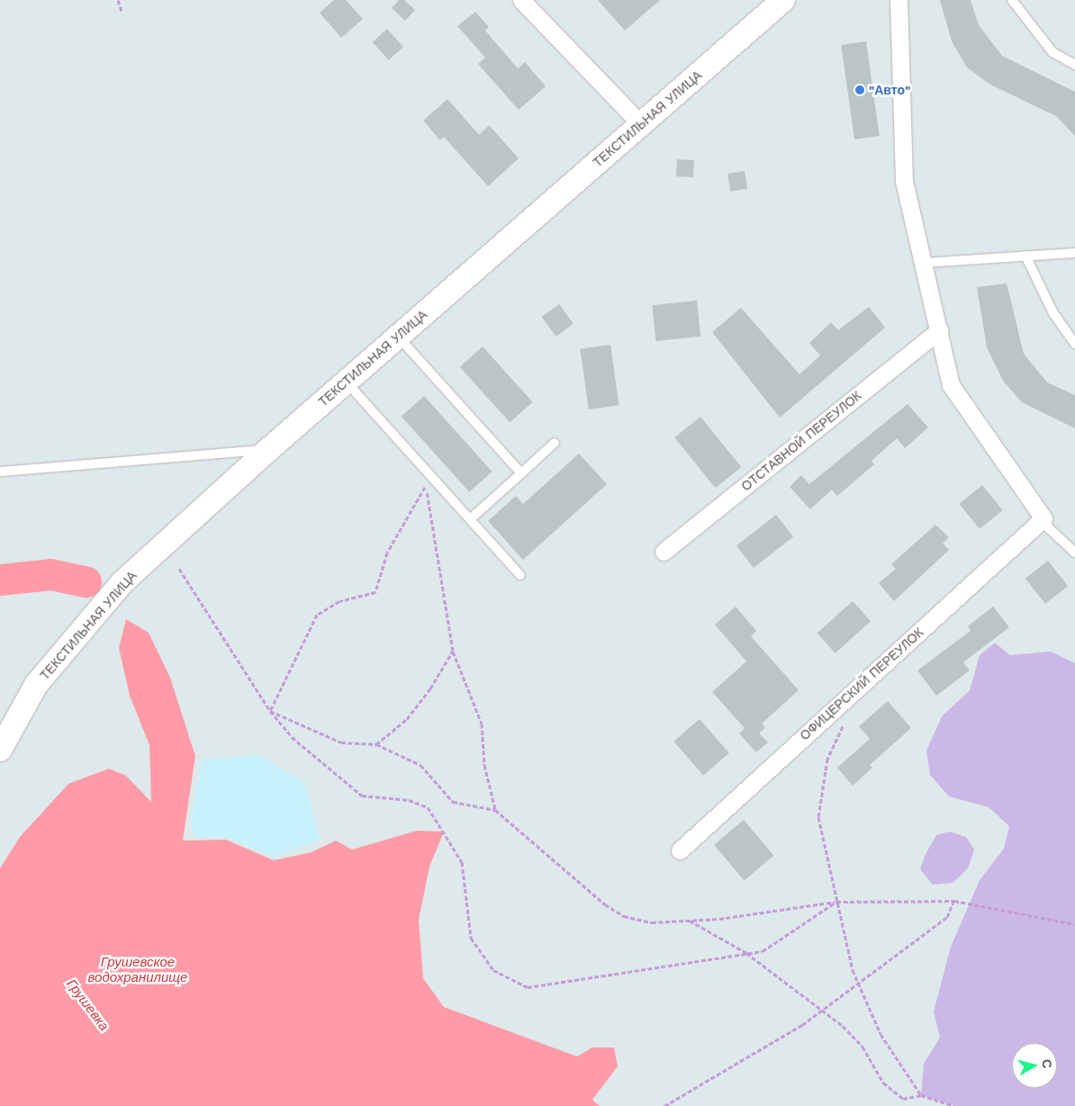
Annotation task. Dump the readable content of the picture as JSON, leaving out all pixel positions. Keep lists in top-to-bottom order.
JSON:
{
  "streets": {
    "main road": ["ТЕКСТИЛЬНАЯ УЛИЦА"],
    "street": ["ОТСТАВНОЙ ПЕРЕУЛОК", "ОФИЦЕРСКИЙ ПЕРЕУЛОК"]
  },
  "water": ["Грушевское водохранилище", "Грушевка"],
  "places": ["\"Авто\""],
  "north": "right"
}
